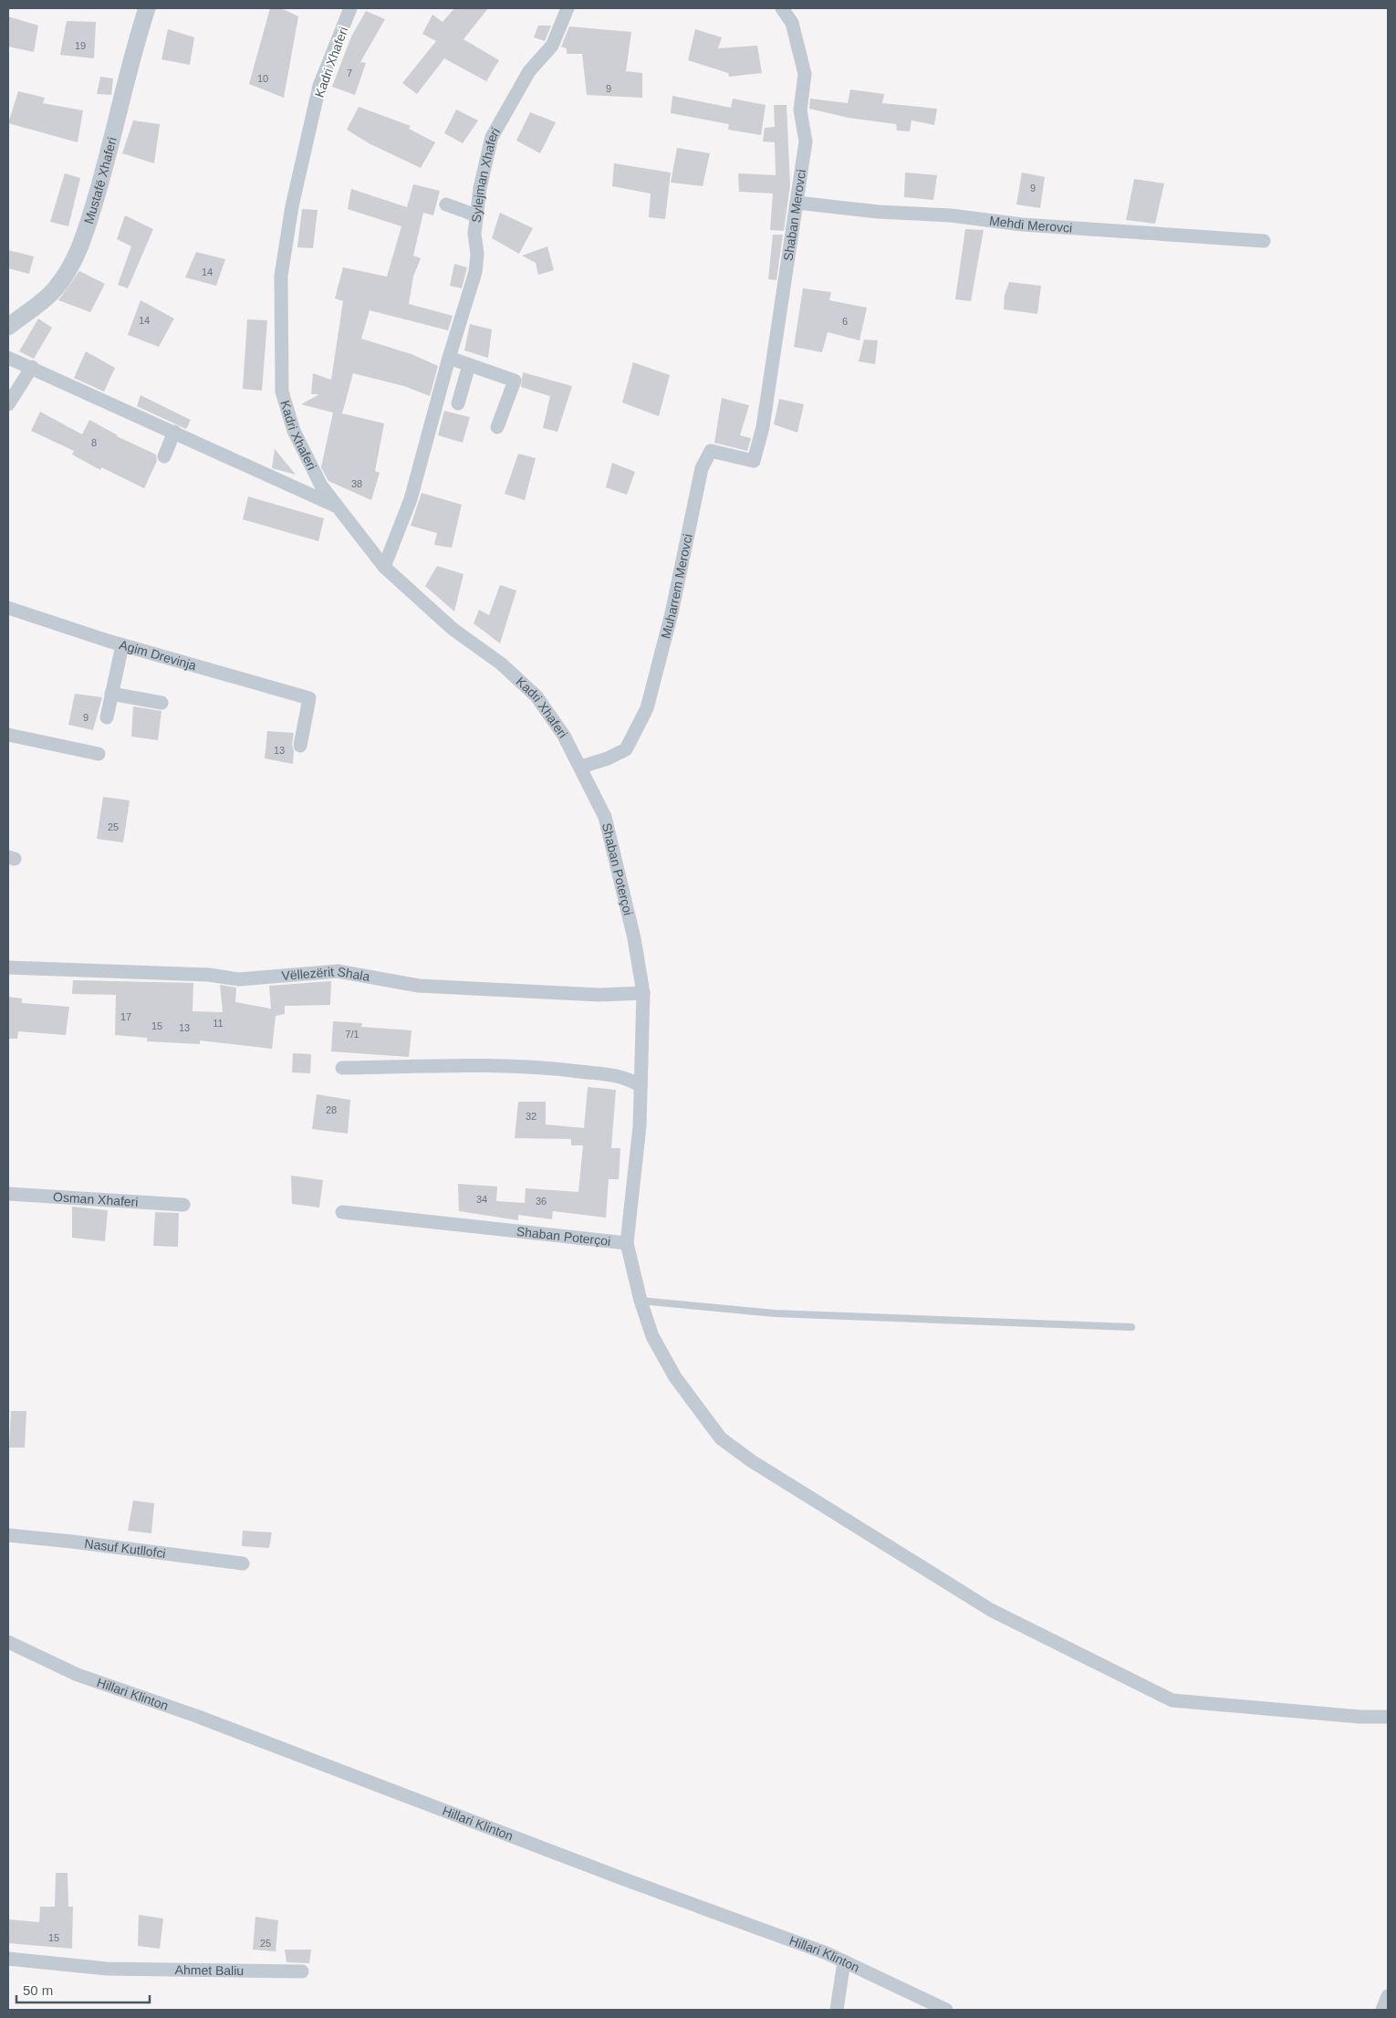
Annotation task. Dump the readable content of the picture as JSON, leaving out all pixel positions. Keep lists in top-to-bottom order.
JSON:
{
  "streets": {
    "street": [
      "Kadri Xhaferi",
      "Sylejman Xhaferi",
      "Mustafë Xhaferi",
      "Shaban Merovci",
      "Mehdi Merovci",
      "Muharrem Merovci",
      "Agim Drevinja",
      "Shaban Poterçoi",
      "Vëllezërit Shala",
      "Osman Xhaferi",
      "Nasuf Kutllofci",
      "Hillari Klinton",
      "Ahmet Baliu"
    ]
  },
  "crossings": [
    ["Kadri Xhaferi", "Sylejman Xhaferi"],
    ["Kadri Xhaferi", "Muharrem Merovci"],
    ["Kadri Xhaferi", "Shaban Poterçoi"],
    ["Shaban Merovci", "Mehdi Merovci"],
    ["Shaban Merovci", "Muharrem Merovci"],
    ["Muharrem Merovci", "Shaban Poterçoi"],
    ["Shaban Poterçoi", "Vëllezërit Shala"]
  ],
  "house_numbers": [
    "19",
    "7",
    "10",
    "9",
    "9",
    "14",
    "14",
    "6",
    "8",
    "38",
    "9",
    "13",
    "25",
    "17",
    "11",
    "15",
    "13",
    "7/1",
    "28",
    "32",
    "34",
    "36",
    "15",
    "25"
  ],
  "scale_bar": "50 m"
}
